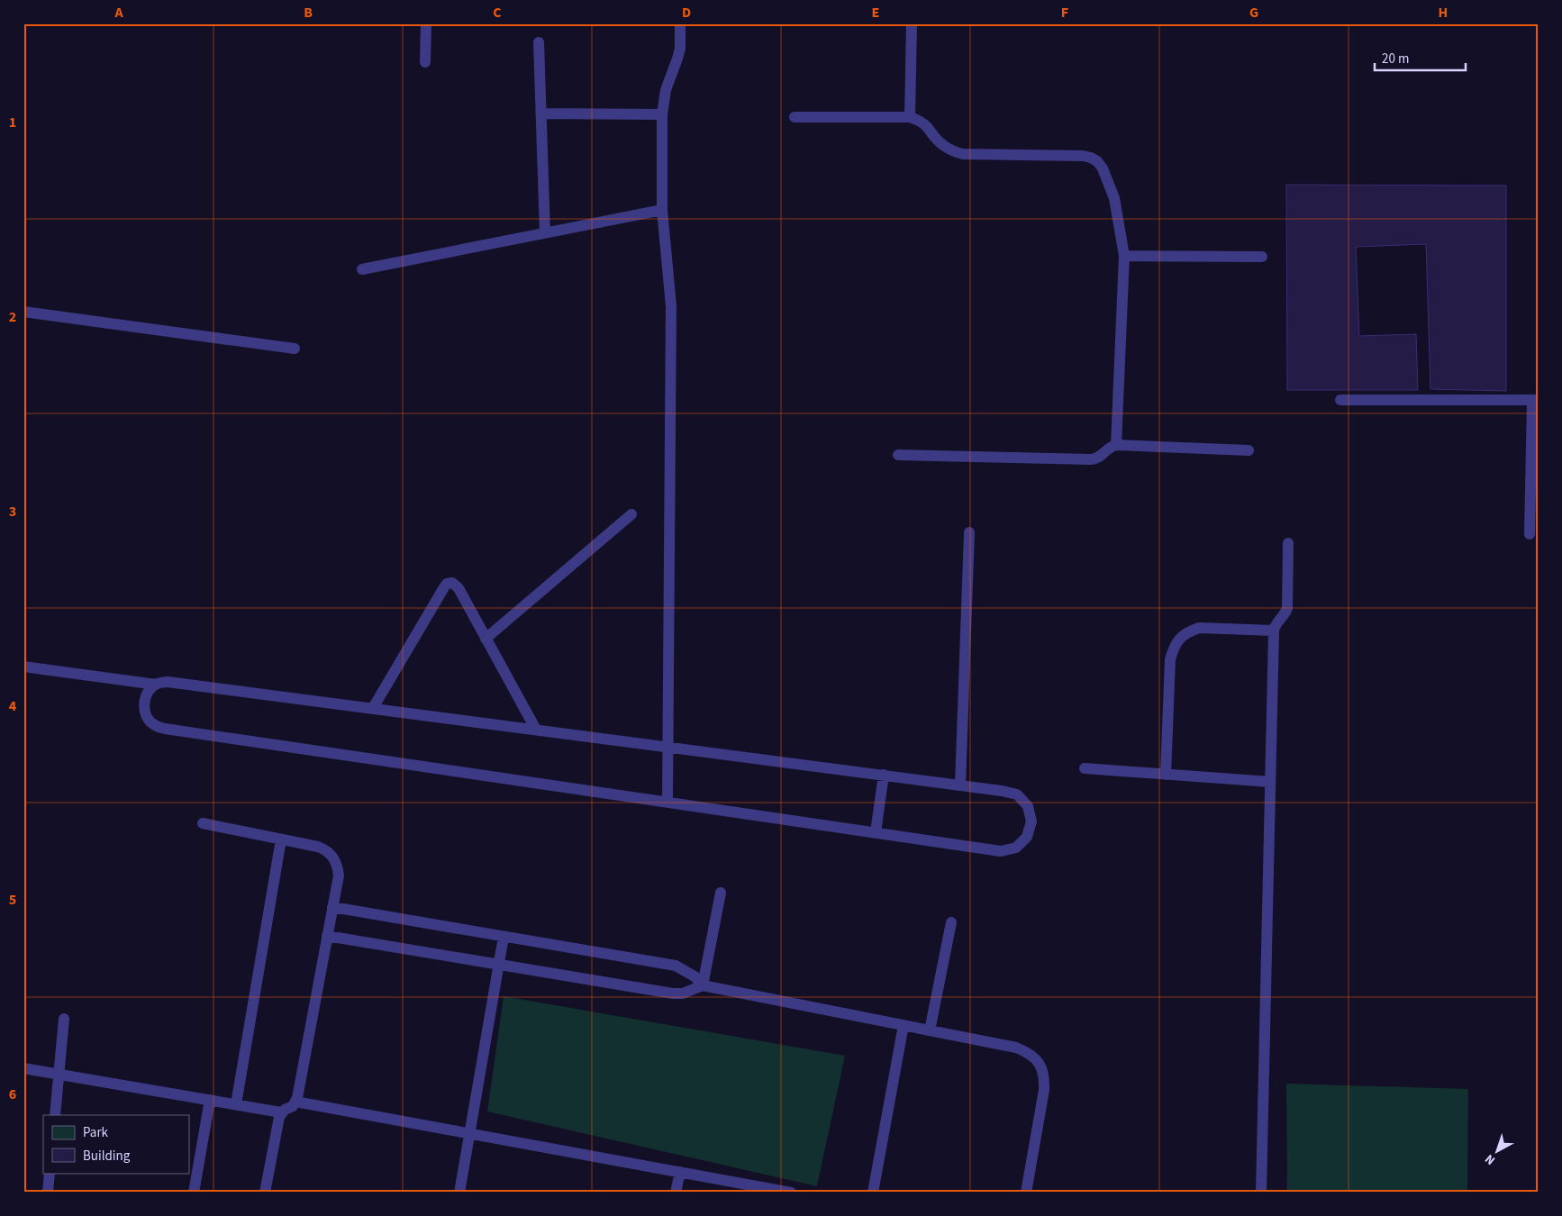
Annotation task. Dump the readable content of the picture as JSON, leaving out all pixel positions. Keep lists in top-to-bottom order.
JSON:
{
  "legend": ["Park", "Building"],
  "scale_bar": "20 m",
  "north": "bottom left",
  "grid": {
    "columns": [
      "A",
      "B",
      "C",
      "D",
      "E",
      "F",
      "G",
      "H"
    ],
    "rows": [
      "1",
      "2",
      "3",
      "4",
      "5",
      "6"
    ]
  }
}
